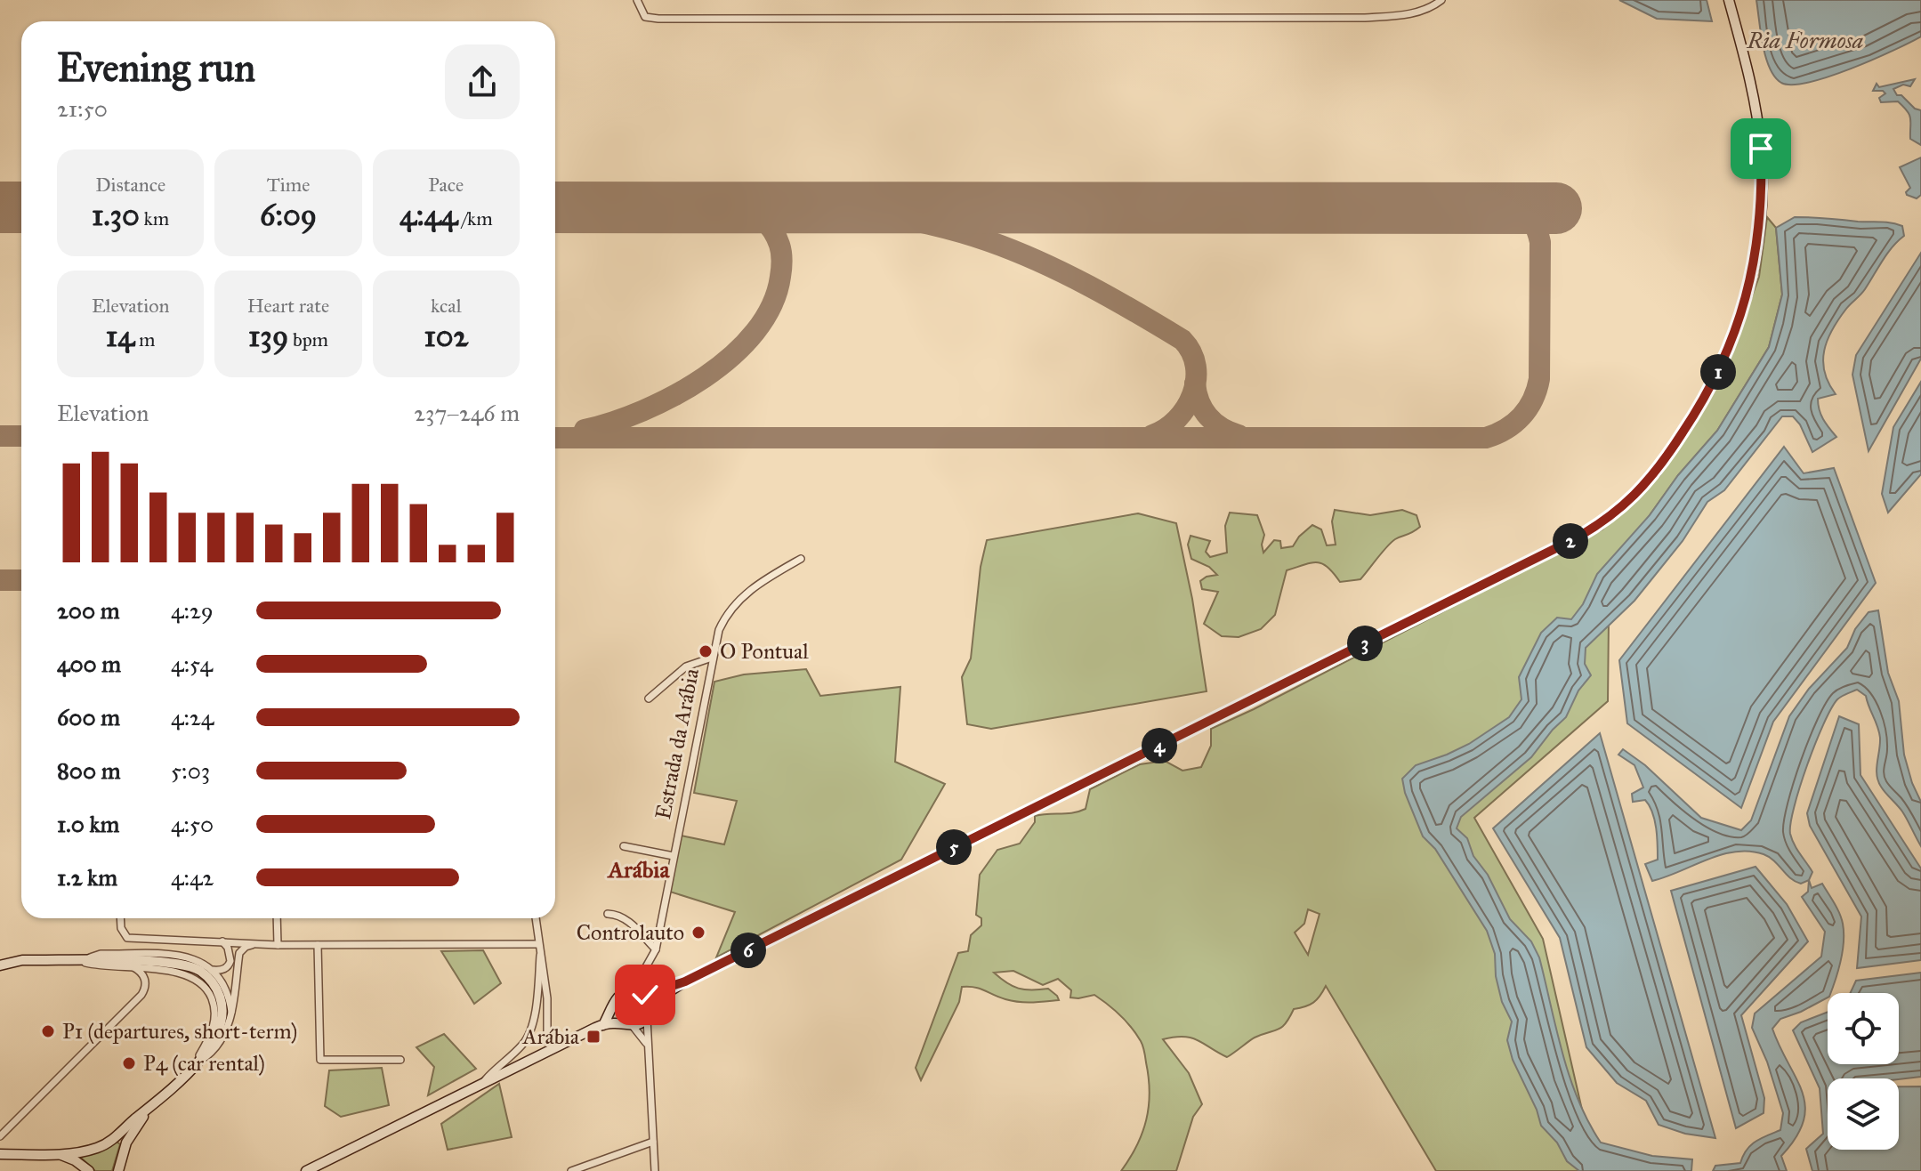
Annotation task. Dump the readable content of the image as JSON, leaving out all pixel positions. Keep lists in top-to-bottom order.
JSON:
{
  "streets": {
    "street": ["Estrada da Arábia"]
  },
  "districts": ["Arábia"],
  "water": ["Ria Formosa"],
  "places": {
    "other": [
      "O Pontual",
      "Controlauto",
      "P1 (departures, short-term)",
      "P4 (car rental)"
    ],
    "transit": ["Arábia"]
  },
  "page": {
    "heading": ["Evening run", "21:50"],
    "stats": [
      ["Distance", "1.30 km"],
      ["Time", "6:09"],
      ["Pace", "4:44 /km"],
      ["Elevation", "14 m"],
      ["Heart rate", "139 bpm"],
      ["kcal", "102"]
    ],
    "pins": [
      "1",
      "2",
      "3",
      "4",
      "5",
      "6"
    ],
    "chart": ["Elevation", "237–246 m"],
    "list": [
      {
        "name": "200 m",
        "note": "4:29"
      },
      {
        "name": "400 m",
        "note": "4:54"
      },
      {
        "name": "600 m",
        "note": "4:24"
      },
      {
        "name": "800 m",
        "note": "5:03"
      },
      {
        "name": "1.0 km",
        "note": "4:50"
      },
      {
        "name": "1.2 km",
        "note": "4:42"
      }
    ]
  }
}
